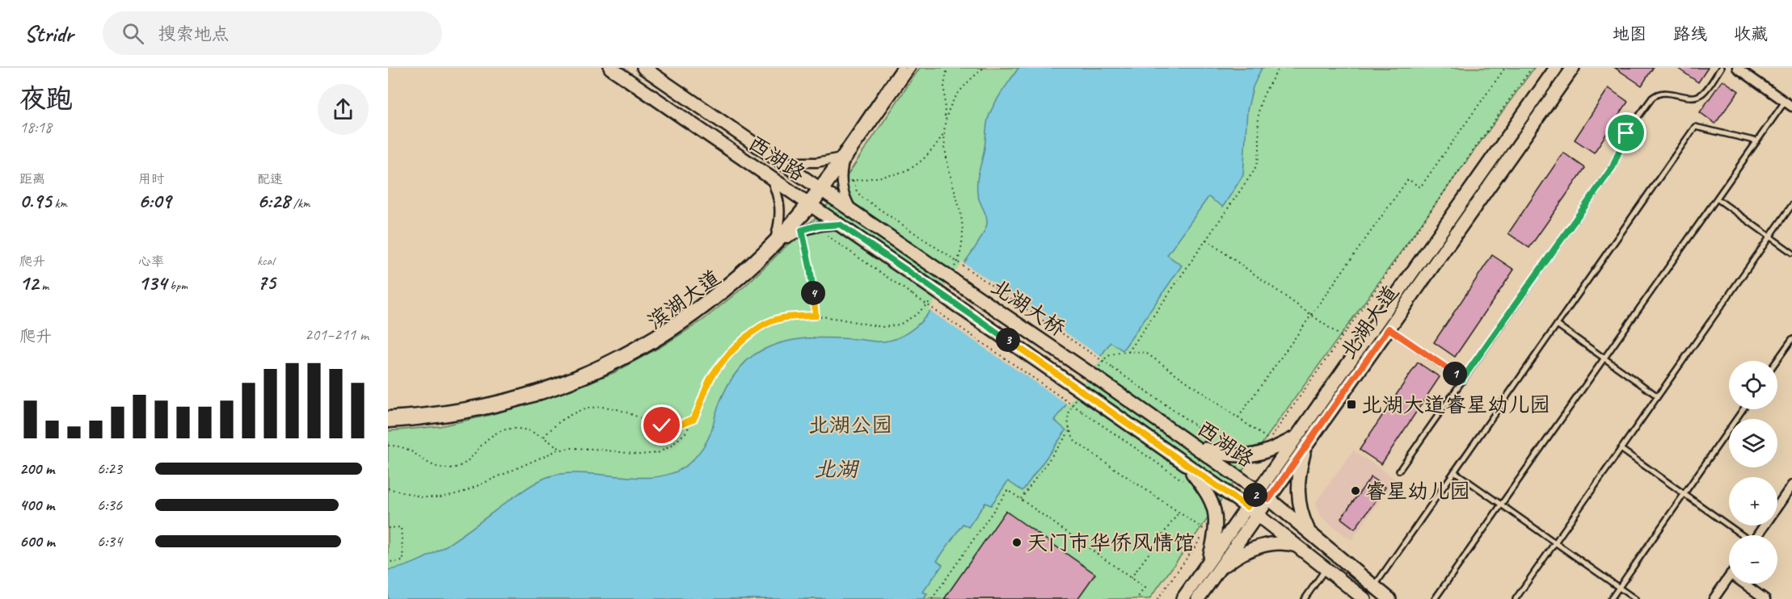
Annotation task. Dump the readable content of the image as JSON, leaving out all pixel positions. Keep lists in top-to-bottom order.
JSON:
{
  "streets": {
    "main road": ["西湖路", "北湖大桥", "北湖大道"],
    "street": ["滨湖大道"]
  },
  "crossings": [
    ["西湖路", "滨湖大道"],
    ["西湖路", "北湖大桥"],
    ["西湖路", "北湖大道"]
  ],
  "water": ["北湖"],
  "parks": ["北湖公园"],
  "places": {
    "transit": ["北湖大道睿星幼儿园"],
    "other": ["睿星幼儿园", "天门市华侨风情馆"]
  },
  "page": {
    "header": "Stridr",
    "search": "搜索地点",
    "nav": ["地图", "路线", "收藏"],
    "heading": ["夜跑", "18:18"],
    "stats": [
      ["距离", "0.95 km"],
      ["用时", "6:09"],
      ["配速", "6:28 /km"],
      ["爬升", "12 m"],
      ["心率", "134 bpm"],
      ["kcal", "75"]
    ],
    "pins": [
      "4",
      "3",
      "1",
      "2"
    ],
    "chart": ["爬升", "201–211 m"],
    "map_buttons": ["+", "−"],
    "list": [
      {
        "name": "200 m",
        "note": "6:23"
      },
      {
        "name": "400 m",
        "note": "6:36"
      },
      {
        "name": "600 m",
        "note": "6:34"
      }
    ]
  }
}
